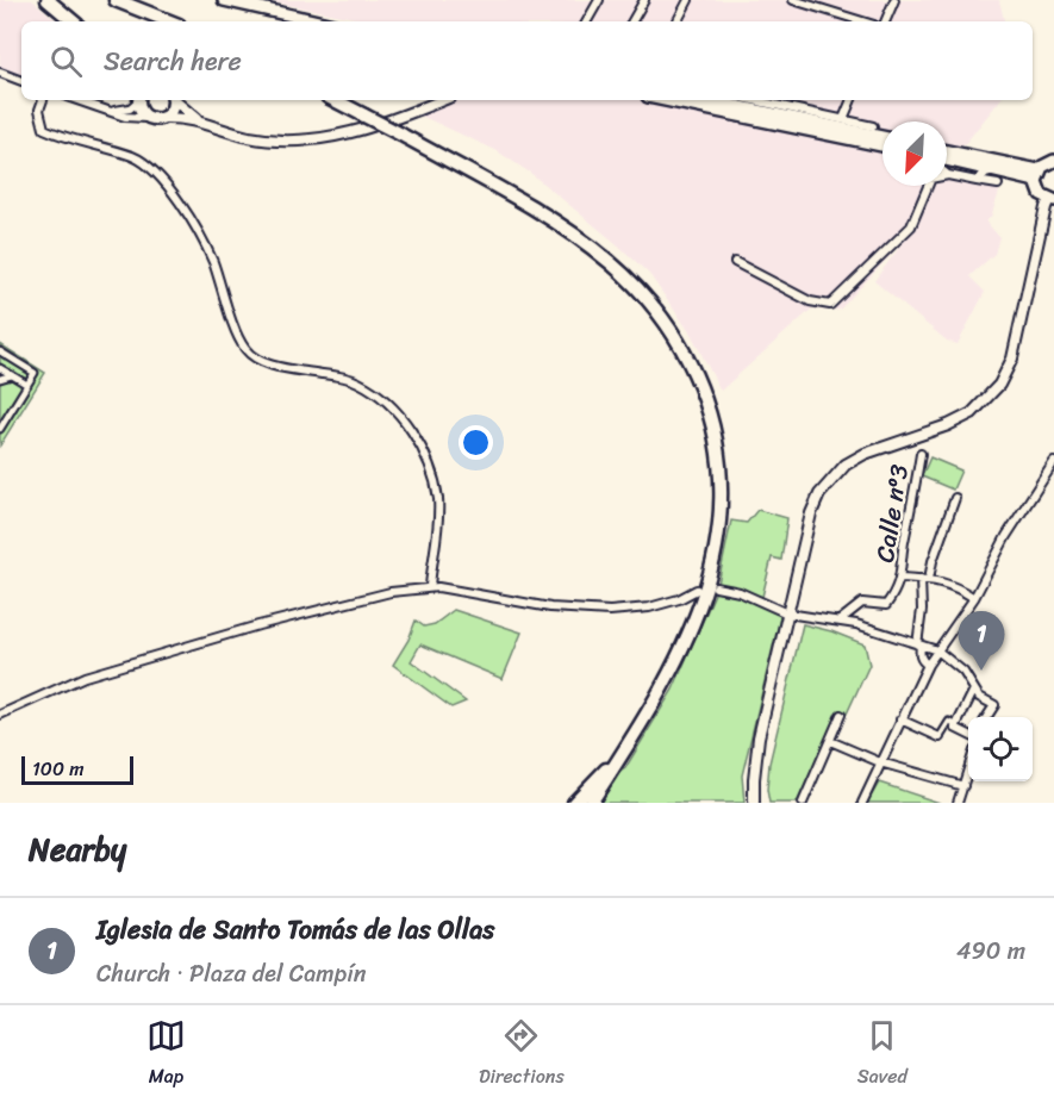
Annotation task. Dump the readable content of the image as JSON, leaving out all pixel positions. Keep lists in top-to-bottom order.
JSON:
{
  "streets": {
    "street": ["Calle nº3"]
  },
  "scale_bar": "100 m",
  "north": "bottom left",
  "page": {
    "search": "Search here",
    "pins": "1",
    "scale": "100 m",
    "heading": "Nearby",
    "list": [
      {
        "mark": "1",
        "name": "Iglesia de Santo Tomás de las Ollas",
        "note": "Church · Plaza del Campín",
        "value": "490 m"
      }
    ],
    "nav": ["Map", "Directions", "Saved"]
  }
}
